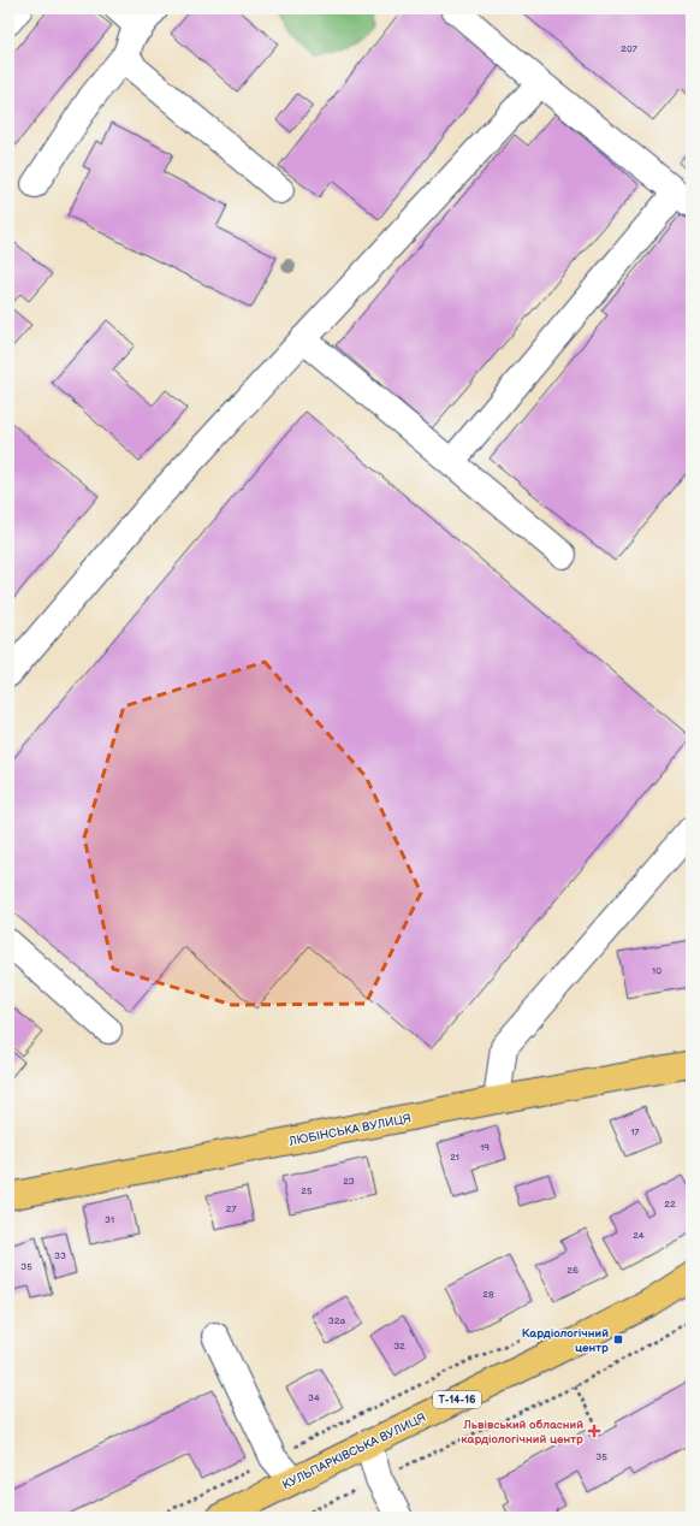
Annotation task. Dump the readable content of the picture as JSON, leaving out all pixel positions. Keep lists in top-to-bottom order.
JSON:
{
  "streets": {
    "main road": ["ЛЮБІНСЬКА ВУЛИЦЯ", "Т-14-16", "КУЛЬПАРКІВСЬКА ВУЛИЦЯ"]
  },
  "places": {
    "transit": ["Кардіологічний центр"],
    "health": ["Львівський обласний кардіологічний центр"]
  },
  "house_numbers": [
    "207",
    "10",
    "17",
    "19",
    "21",
    "23",
    "25",
    "22",
    "27",
    "31",
    "24",
    "33",
    "35",
    "26",
    "28",
    "32а",
    "32",
    "34",
    "35"
  ]
}
